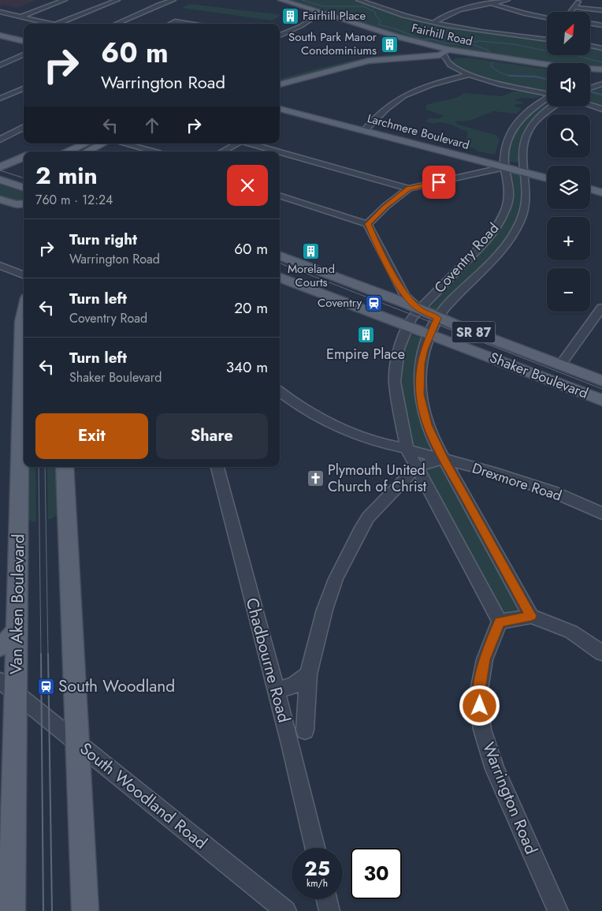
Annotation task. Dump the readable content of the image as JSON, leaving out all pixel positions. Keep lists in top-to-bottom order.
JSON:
{
  "streets": {
    "main road": [
      "Fairhill Road",
      "Larchmere Boulevard",
      "SR 87",
      "Shaker Boulevard",
      "Van Aken Boulevard"
    ],
    "street": [
      "Coventry Road",
      "Drexmore Road",
      "Chadbourne Road",
      "South Woodland Road",
      "Warrington Road"
    ]
  },
  "crossings": [
    ["Larchmere Boulevard", "Coventry Road"],
    ["Coventry Road", "Shaker Boulevard"],
    ["Coventry Road", "Drexmore Road"],
    ["Coventry Road", "Warrington Road"],
    ["Van Aken Boulevard", "South Woodland Road"]
  ],
  "places": {
    "building": [
      "Fairhill Place",
      "South Park Manor Condominiums",
      "Moreland Courts",
      "Empire Place"
    ],
    "station": ["Coventry", "South Woodland"],
    "church": ["Plymouth United Church of Christ"]
  },
  "north": "top right",
  "page": {
    "map_buttons": ["+", "−"],
    "turn": ["60 m", "Warrington Road"],
    "heading": ["2 min", "760 m · 12:24"],
    "list": [
      {
        "name": "Turn right",
        "note": "Warrington Road",
        "value": "60 m"
      },
      {
        "name": "Turn left",
        "note": "Coventry Road",
        "value": "20 m"
      },
      {
        "name": "Turn left",
        "note": "Shaker Boulevard",
        "value": "340 m"
      }
    ],
    "buttons": ["Exit", "Share"],
    "speed": "25 km/h",
    "limit": "30"
  }
}
